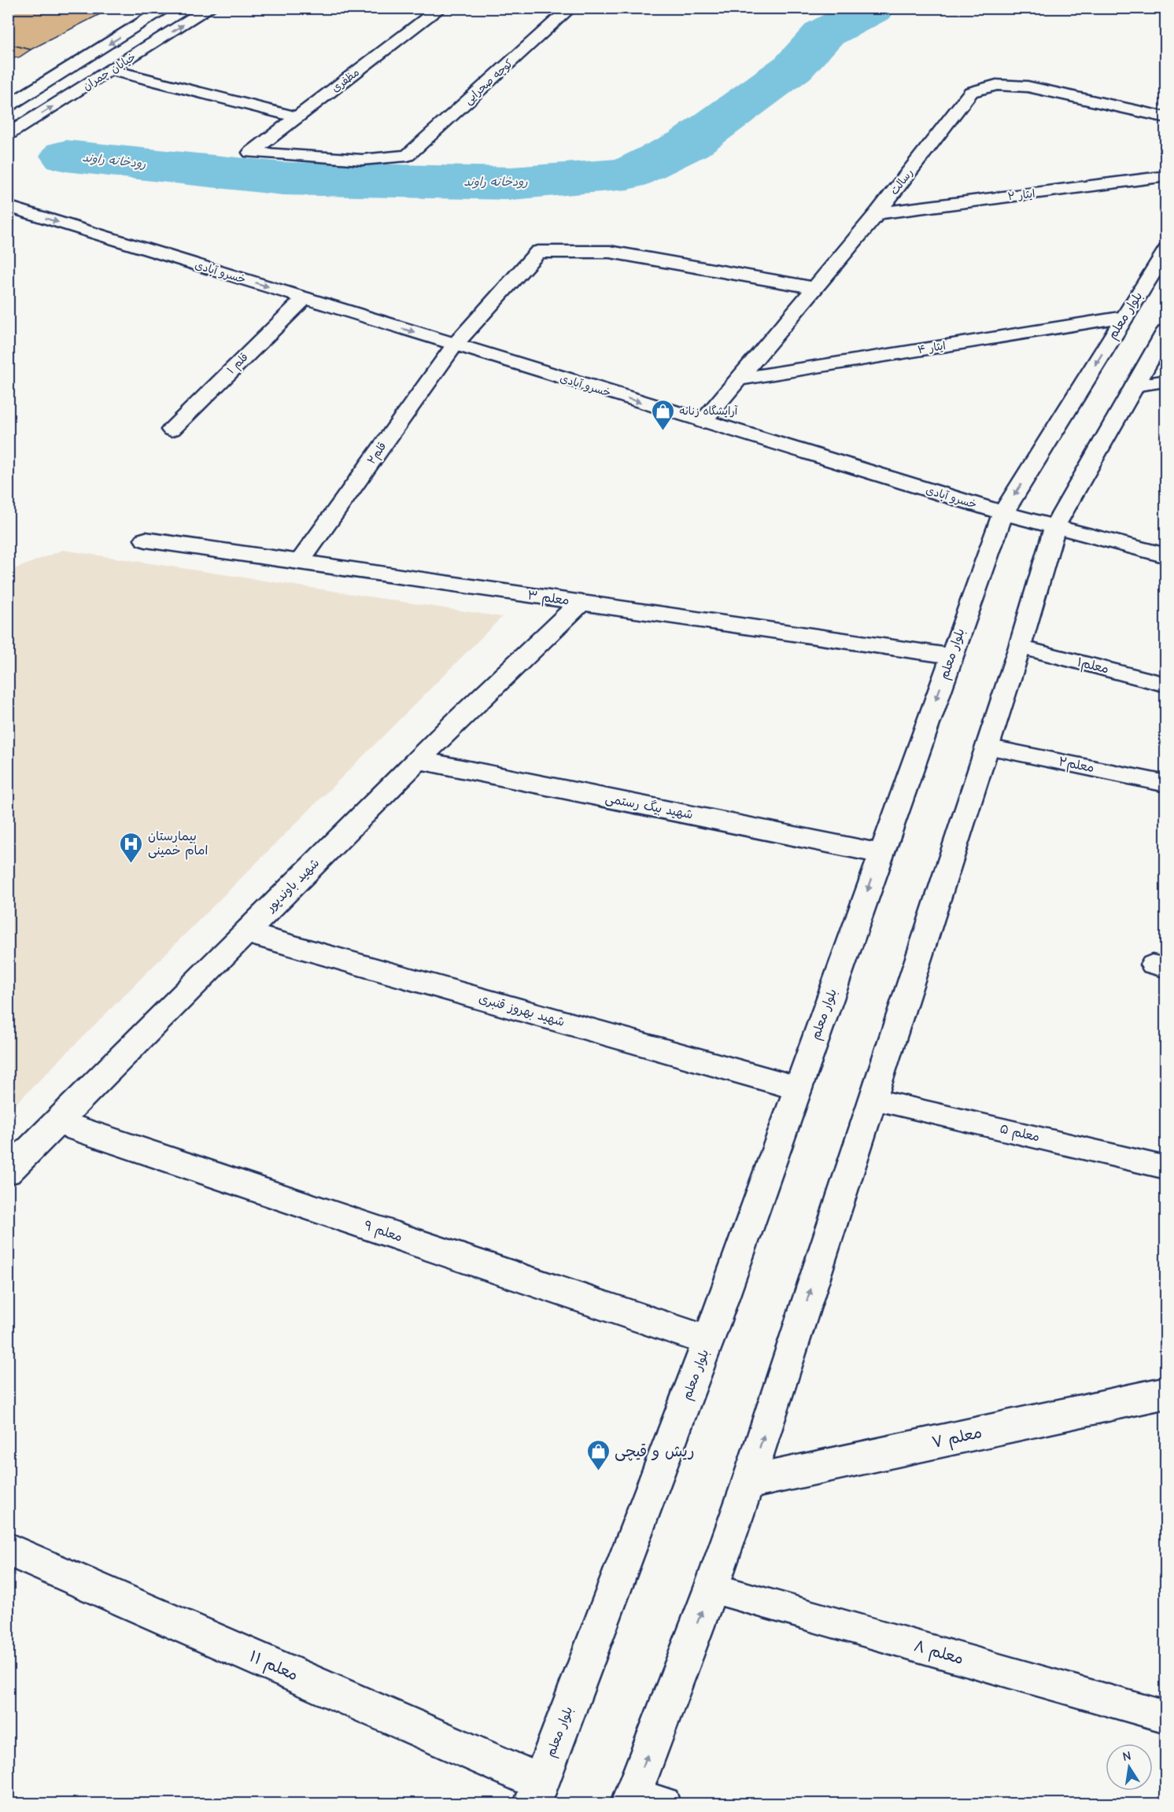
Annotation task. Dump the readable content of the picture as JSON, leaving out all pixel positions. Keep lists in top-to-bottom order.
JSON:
{
  "streets": {
    "street": [
      "خیابان چمران",
      "مظفری",
      "کوچه صحرایی",
      "رسالت",
      "ایثار ۲",
      "خسرو آبادی",
      "بلوار معلم",
      "ایثار ۴",
      "قلم ۱",
      "قلم۲",
      "معلم ۳",
      "شهید بیگ رستمی",
      "شهید باوندپور",
      "شهید بهروز قنبری",
      "معلم ۹",
      "معلم ۷",
      "معلم ۱۱"
    ],
    "lane": [
      "معلم۱",
      "معلم۲",
      "معلم ۵",
      "معلم ۸"
    ]
  },
  "crossings": [
    ["مظفری", "کوچه صحرایی"],
    ["رسالت", "ایثار ۲"],
    ["رسالت", "خسرو آبادی"],
    ["رسالت", "ایثار ۴"],
    ["رسالت", "قلم۲"],
    ["خسرو آبادی", "بلوار معلم"],
    ["خسرو آبادی", "قلم ۱"],
    ["خسرو آبادی", "قلم۲"],
    ["بلوار معلم", "ایثار ۴"],
    ["بلوار معلم", "معلم ۳"],
    ["بلوار معلم", "شهید بیگ رستمی"],
    ["بلوار معلم", "شهید بهروز قنبری"],
    ["بلوار معلم", "معلم ۹"],
    ["بلوار معلم", "معلم ۱۱"],
    ["قلم۲", "معلم ۳"],
    ["معلم ۳", "شهید باوندپور"],
    ["شهید بیگ رستمی", "شهید باوندپور"],
    ["شهید باوندپور", "شهید بهروز قنبری"],
    ["شهید باوندپور", "معلم ۹"]
  ],
  "one_way": ["خسرو آبادی"],
  "water": ["رودخانه راوند"],
  "places": {
    "shop": ["آرایشگاه زنانه", "ریش و قیچی"],
    "hospital": ["بیمارستان امام خمینی"]
  },
  "north": "top"
}
